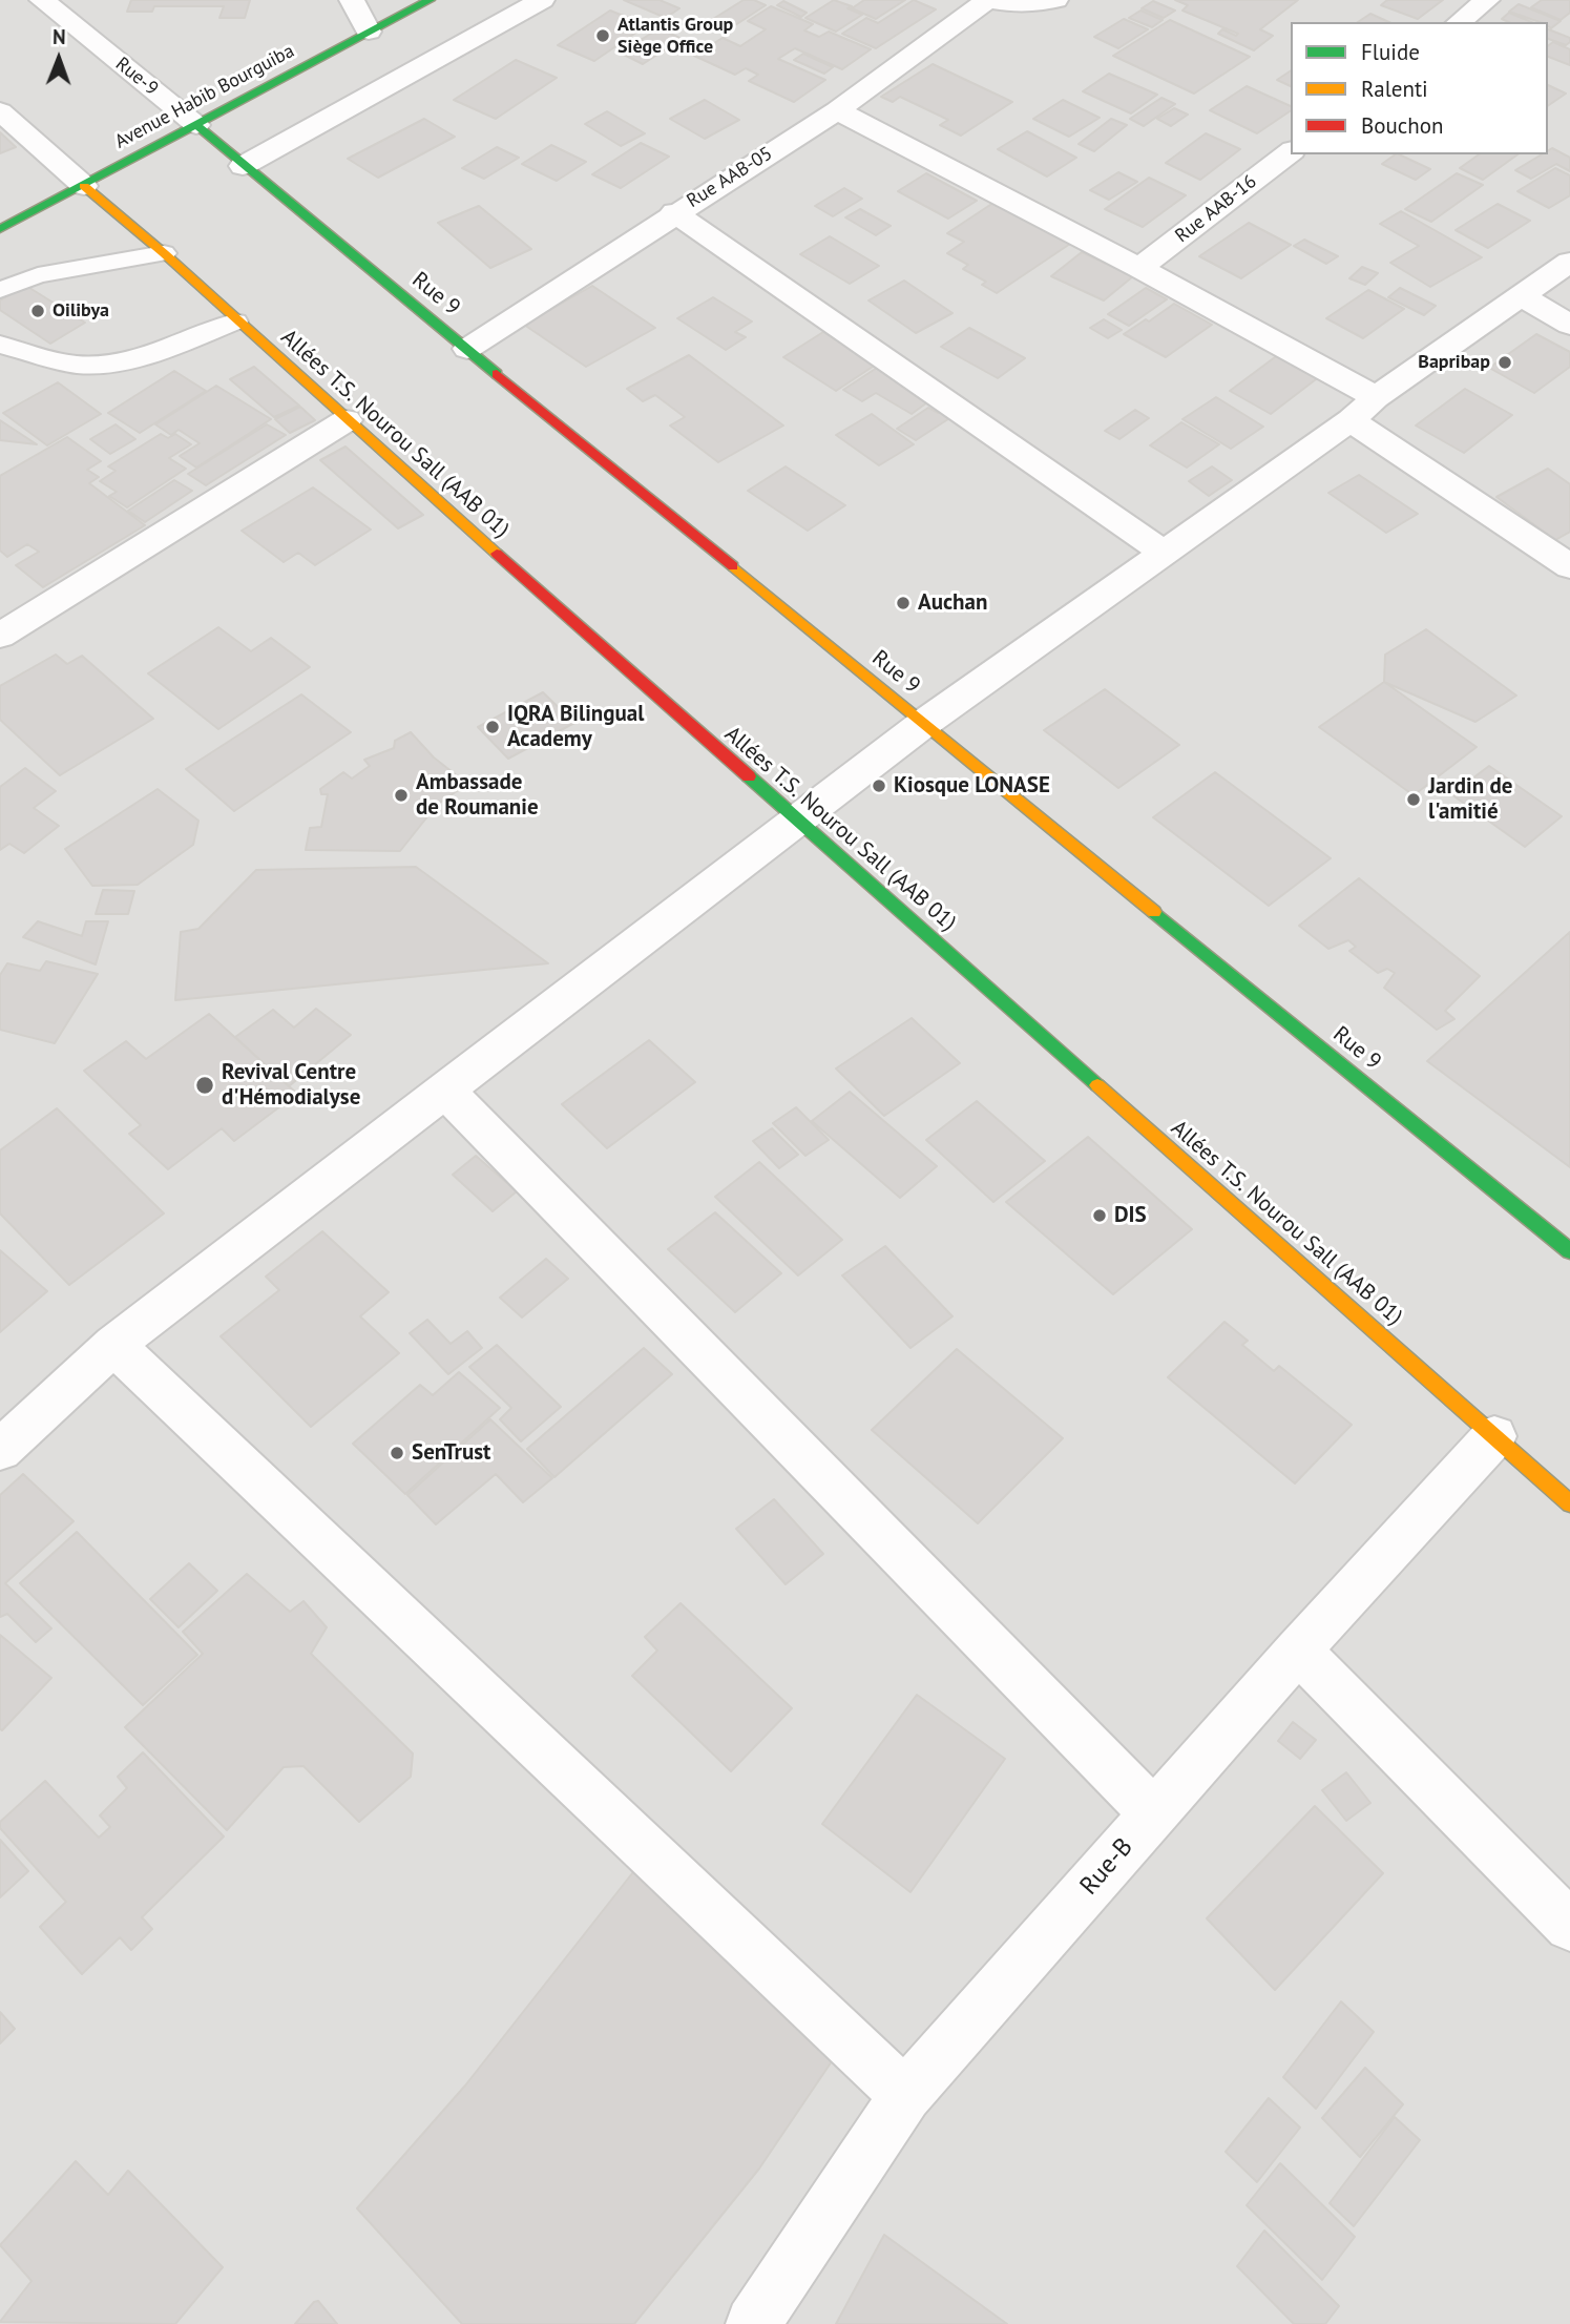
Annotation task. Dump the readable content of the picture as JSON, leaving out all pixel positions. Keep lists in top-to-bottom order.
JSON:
{
  "streets": {
    "street": [
      "Rue-9",
      "Avenue Habib Bourguiba",
      "Rue AAB-05",
      "Rue AAB-16",
      "Rue 9",
      "Allées T.S. Nourou Sall (AAB 01)",
      "Rue-B"
    ]
  },
  "crossings": [
    ["Rue-9", "Avenue Habib Bourguiba"],
    ["Rue-9", "Rue 9"],
    ["Avenue Habib Bourguiba", "Rue 9"],
    ["Avenue Habib Bourguiba", "Allées T.S. Nourou Sall (AAB 01)"],
    ["Rue AAB-05", "Rue 9"],
    ["Allées T.S. Nourou Sall (AAB 01)", "Rue-B"]
  ],
  "places": [
    "Atlantis Group Siège Office",
    "Oilibya",
    "Bapribap",
    "Auchan",
    "IQRA Bilingual Academy",
    "Kiosque LONASE",
    "Ambassade de Roumanie",
    "Jardin de l'amitié",
    "Revival Centre d'Hémodialyse",
    "DIS",
    "SenTrust"
  ],
  "legend": ["Fluide", "Ralenti", "Bouchon"],
  "north": "top"
}
